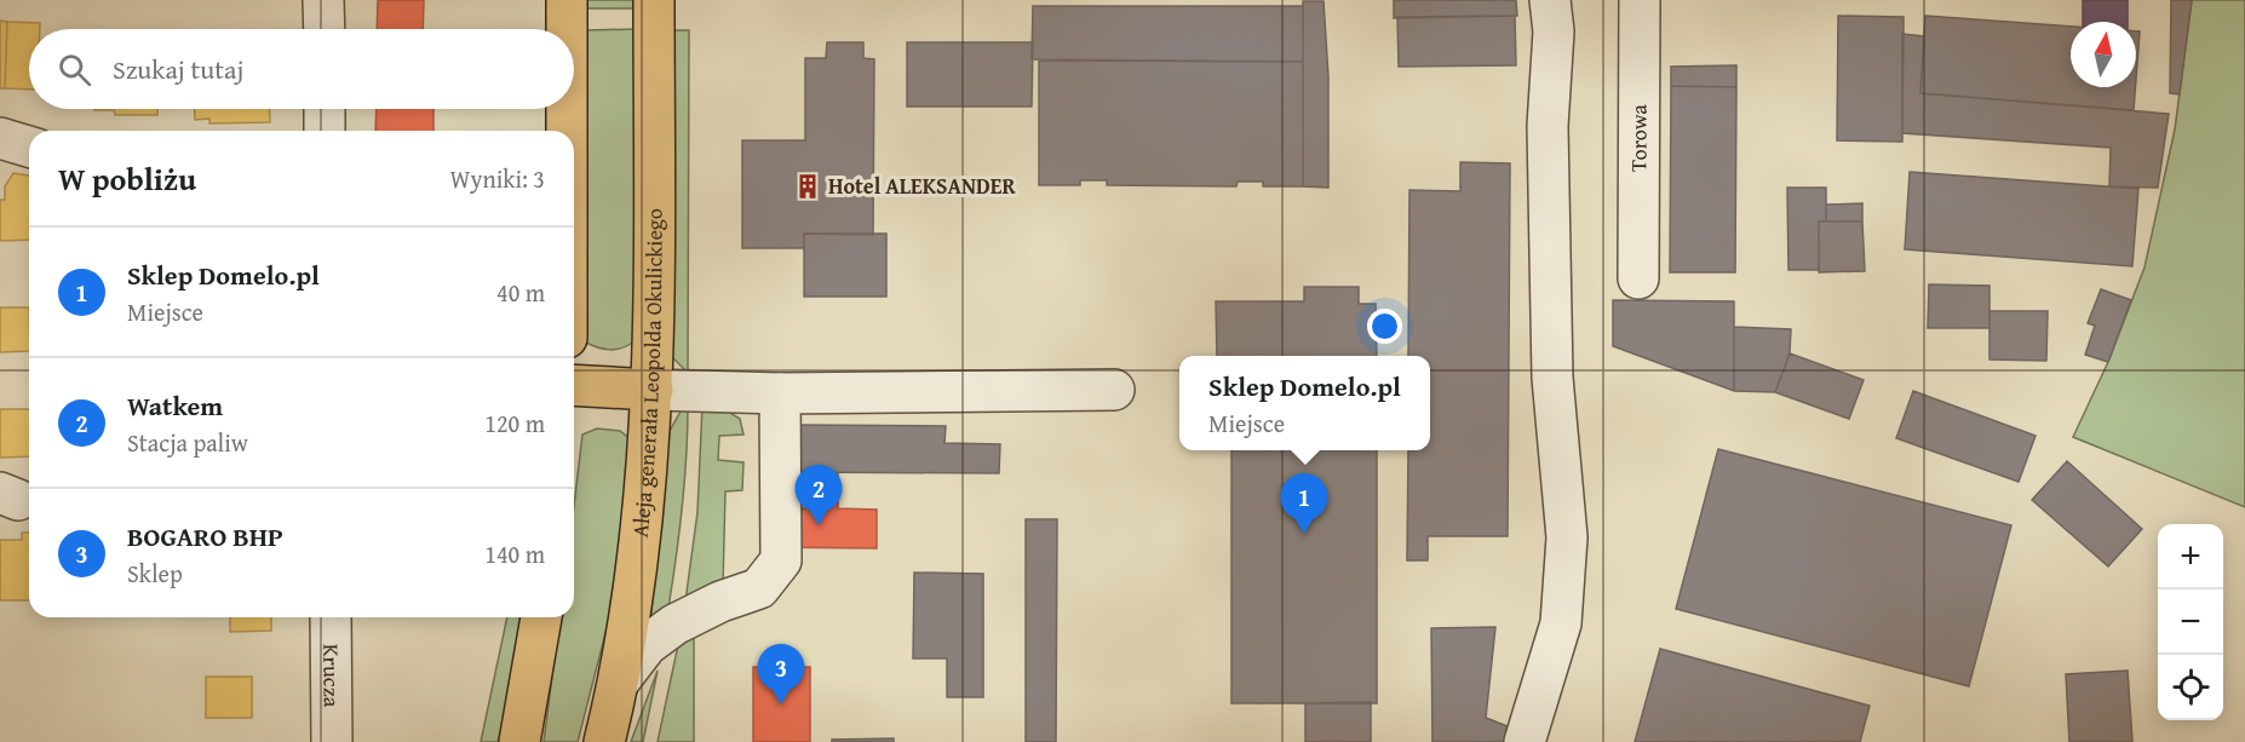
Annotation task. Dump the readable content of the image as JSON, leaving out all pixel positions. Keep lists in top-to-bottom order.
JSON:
{
  "streets": {
    "main road": ["Aleja generała Leopolda Okulickiego"],
    "street": ["Torowa", "Krucza"]
  },
  "places": {
    "building": ["Hotel ALEKSANDER"]
  },
  "north": "top",
  "page": {
    "search": "Szukaj tutaj",
    "heading": ["W pobliżu", "Wyniki: 3"],
    "list": [
      {
        "mark": "1",
        "name": "Sklep Domelo.pl",
        "note": "Miejsce",
        "value": "40 m"
      },
      {
        "mark": "2",
        "name": "Watkem",
        "note": "Stacja paliw",
        "value": "120 m"
      },
      {
        "mark": "3",
        "name": "BOGARO BHP",
        "note": "Sklep",
        "value": "140 m"
      }
    ],
    "popup": ["Sklep Domelo.pl", "Miejsce"],
    "pins": ["2", "1", "3"],
    "map_buttons": ["+", "−"]
  }
}
